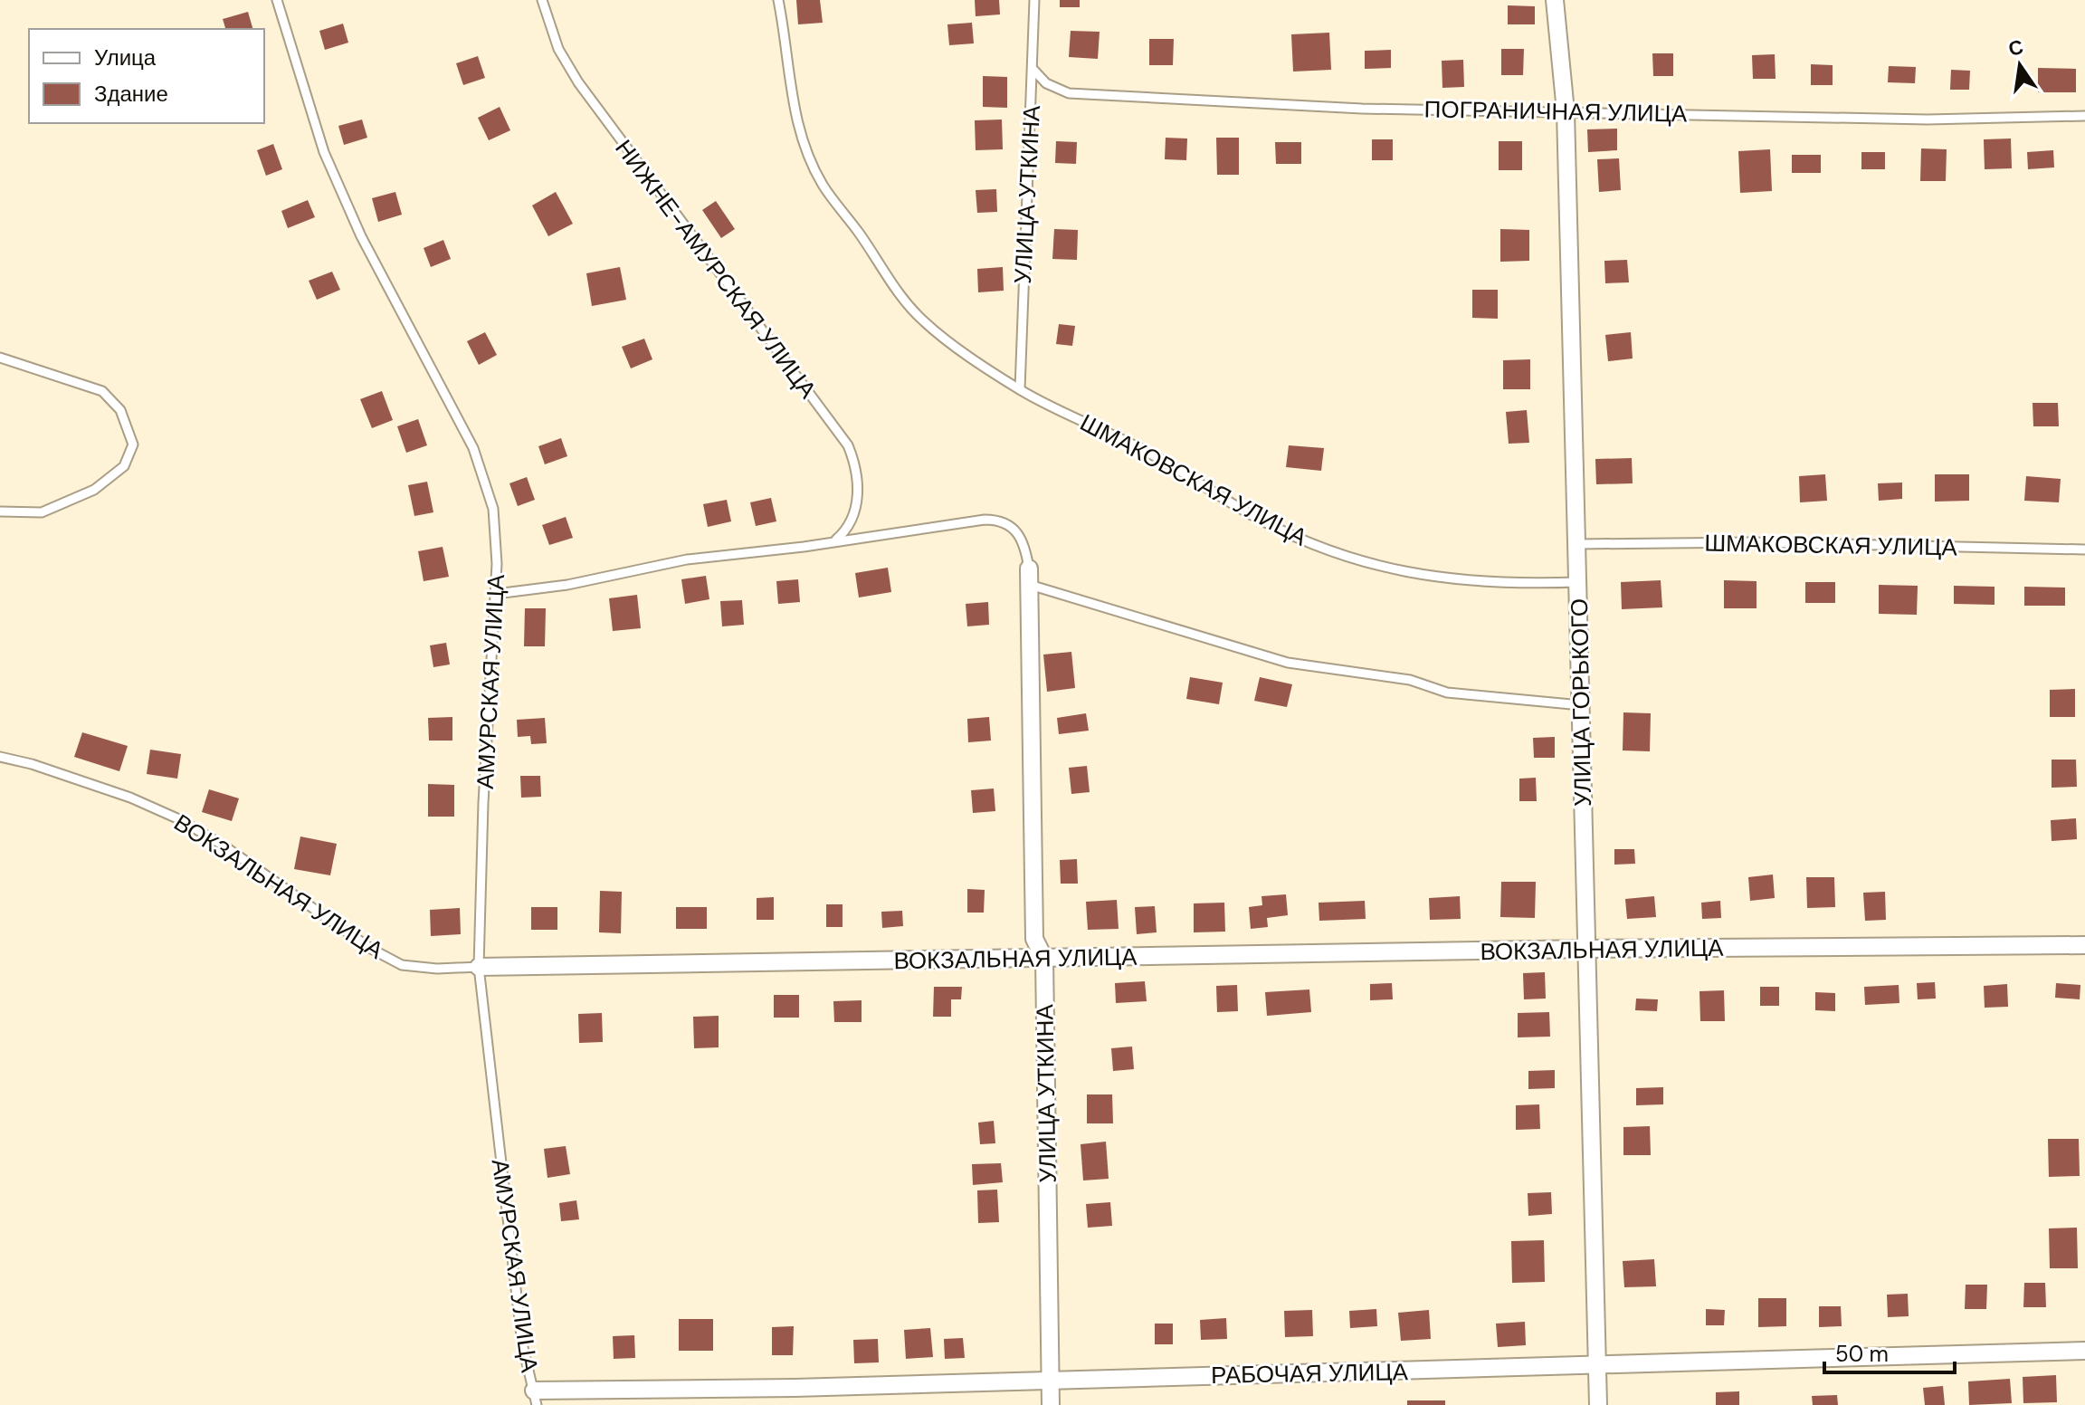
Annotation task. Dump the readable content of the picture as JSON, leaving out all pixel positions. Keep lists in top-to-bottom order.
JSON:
{
  "streets": {
    "street": [
      "УЛИЦА УТКИНА",
      "УЛИЦА ГОРЬКОГО",
      "ВОКЗАЛЬНАЯ УЛИЦА",
      "РАБОЧАЯ УЛИЦА"
    ],
    "lane": [
      "ПОГРАНИЧНАЯ УЛИЦА",
      "НИЖНЕ-АМУРСКАЯ УЛИЦА",
      "ШМАКОВСКАЯ УЛИЦА",
      "АМУРСКАЯ УЛИЦА"
    ]
  },
  "crossings": [
    ["ПОГРАНИЧНАЯ УЛИЦА", "УЛИЦА УТКИНА"],
    ["ПОГРАНИЧНАЯ УЛИЦА", "УЛИЦА ГОРЬКОГО"],
    ["УЛИЦА УТКИНА", "ШМАКОВСКАЯ УЛИЦА"],
    ["УЛИЦА УТКИНА", "ВОКЗАЛЬНАЯ УЛИЦА"],
    ["УЛИЦА УТКИНА", "РАБОЧАЯ УЛИЦА"],
    ["ШМАКОВСКАЯ УЛИЦА", "УЛИЦА ГОРЬКОГО"],
    ["АМУРСКАЯ УЛИЦА", "ВОКЗАЛЬНАЯ УЛИЦА"],
    ["АМУРСКАЯ УЛИЦА", "РАБОЧАЯ УЛИЦА"],
    ["УЛИЦА ГОРЬКОГО", "ВОКЗАЛЬНАЯ УЛИЦА"],
    ["УЛИЦА ГОРЬКОГО", "РАБОЧАЯ УЛИЦА"]
  ],
  "legend": ["Улица", "Здание"],
  "scale_bar": "50 m",
  "north": "top"
}
